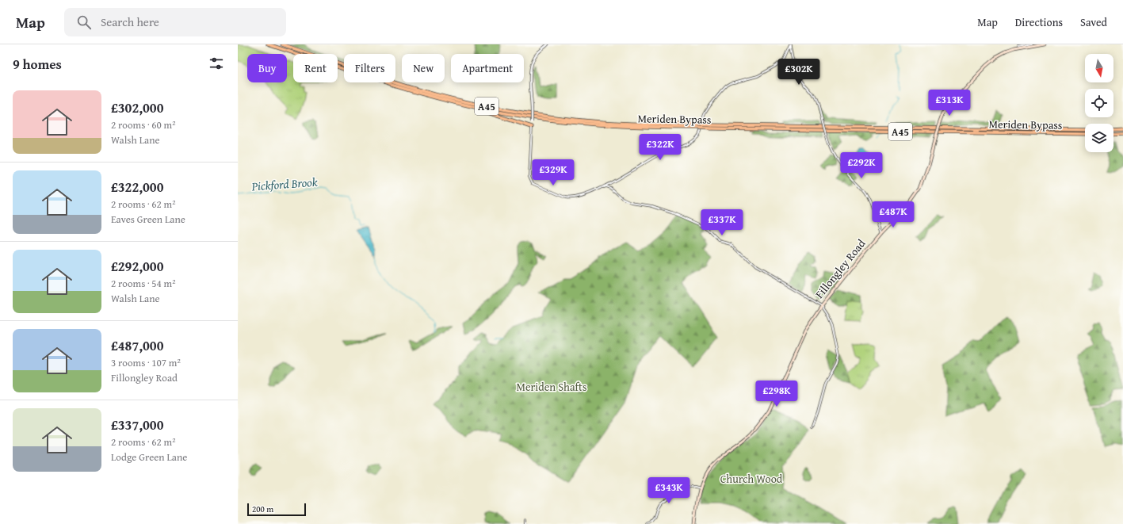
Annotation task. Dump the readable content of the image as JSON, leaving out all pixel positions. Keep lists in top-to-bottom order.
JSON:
{
  "streets": {
    "highway": ["A45", "Meriden Bypass"],
    "main road": ["Fillongley Road"]
  },
  "water": ["Pickford Brook"],
  "parks": ["Meriden Shafts", "Church Wood"],
  "scale_bar": "200 m",
  "north": "bottom",
  "page": {
    "header": "Map",
    "search": "Search here",
    "nav": ["Map", "Directions", "Saved"],
    "heading": "9 homes",
    "chip": [
      "Buy",
      "Rent",
      "Filters",
      "New",
      "Apartment"
    ],
    "price": [
      "£302K",
      "£313K",
      "£322K",
      "£292K",
      "£329K",
      "£487K",
      "£337K",
      "£298K",
      "£343K"
    ],
    "list": [
      {
        "name": "£302,000",
        "note": "2 rooms · 60 m² · Walsh Lane"
      },
      {
        "name": "£322,000",
        "note": "2 rooms · 62 m² · Eaves Green Lane"
      },
      {
        "name": "£292,000",
        "note": "2 rooms · 54 m² · Walsh Lane"
      },
      {
        "name": "£487,000",
        "note": "3 rooms · 107 m² · Fillongley Road"
      },
      {
        "name": "£337,000",
        "note": "2 rooms · 62 m² · Lodge Green Lane"
      }
    ],
    "scale": "200 m"
  }
}
